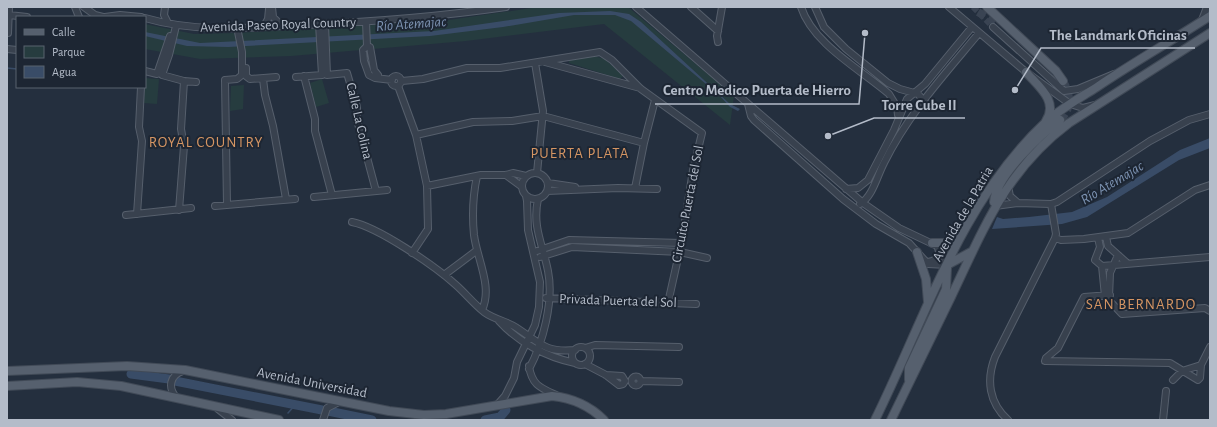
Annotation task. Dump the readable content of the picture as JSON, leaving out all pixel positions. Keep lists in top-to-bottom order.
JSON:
{
  "streets": {
    "main road": ["Avenida de la Patria", "Avenida Universidad"],
    "street": [
      "Avenida Paseo Royal Country",
      "Calle La Colina",
      "Circuito Puerta del Sol",
      "Privada Puerta del Sol"
    ]
  },
  "crossings": [
    ["Avenida Paseo Royal Country", "Calle La Colina"],
    ["Circuito Puerta del Sol", "Privada Puerta del Sol"]
  ],
  "districts": ["ROYAL COUNTRY", "PUERTA PLATA", "SAN BERNARDO"],
  "water": ["Río Atemajac"],
  "places": ["Centro Medico Puerta de Hierro", "The Landmark Oficinas", "Torre Cube II"],
  "legend": ["Calle", "Parque", "Agua"]
}
